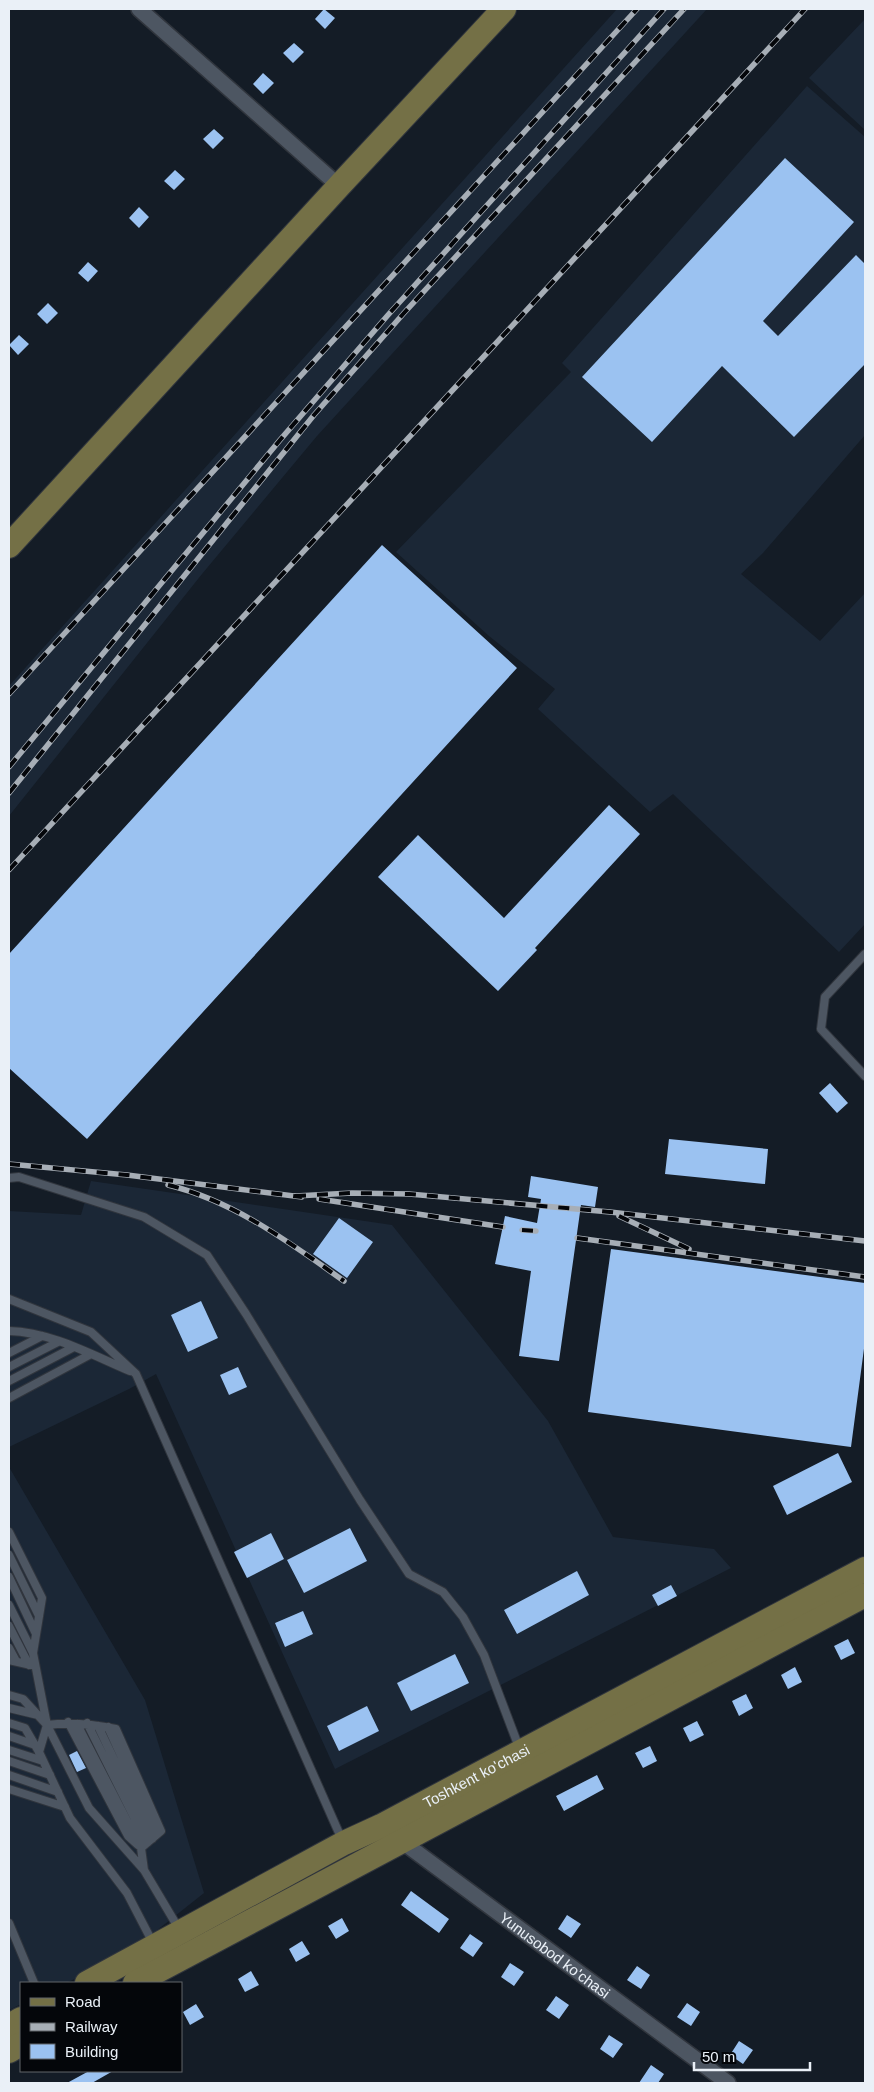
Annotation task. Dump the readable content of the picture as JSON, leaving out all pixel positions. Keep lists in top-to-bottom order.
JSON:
{
  "streets": {
    "main road": ["Toshkent ko'chasi"],
    "street": ["Yunusobod ko'chasi"]
  },
  "crossings": [
    ["Toshkent ko'chasi", "Yunusobod ko'chasi"]
  ],
  "legend": ["Road", "Railway", "Building"],
  "scale_bar": "50 m"
}
